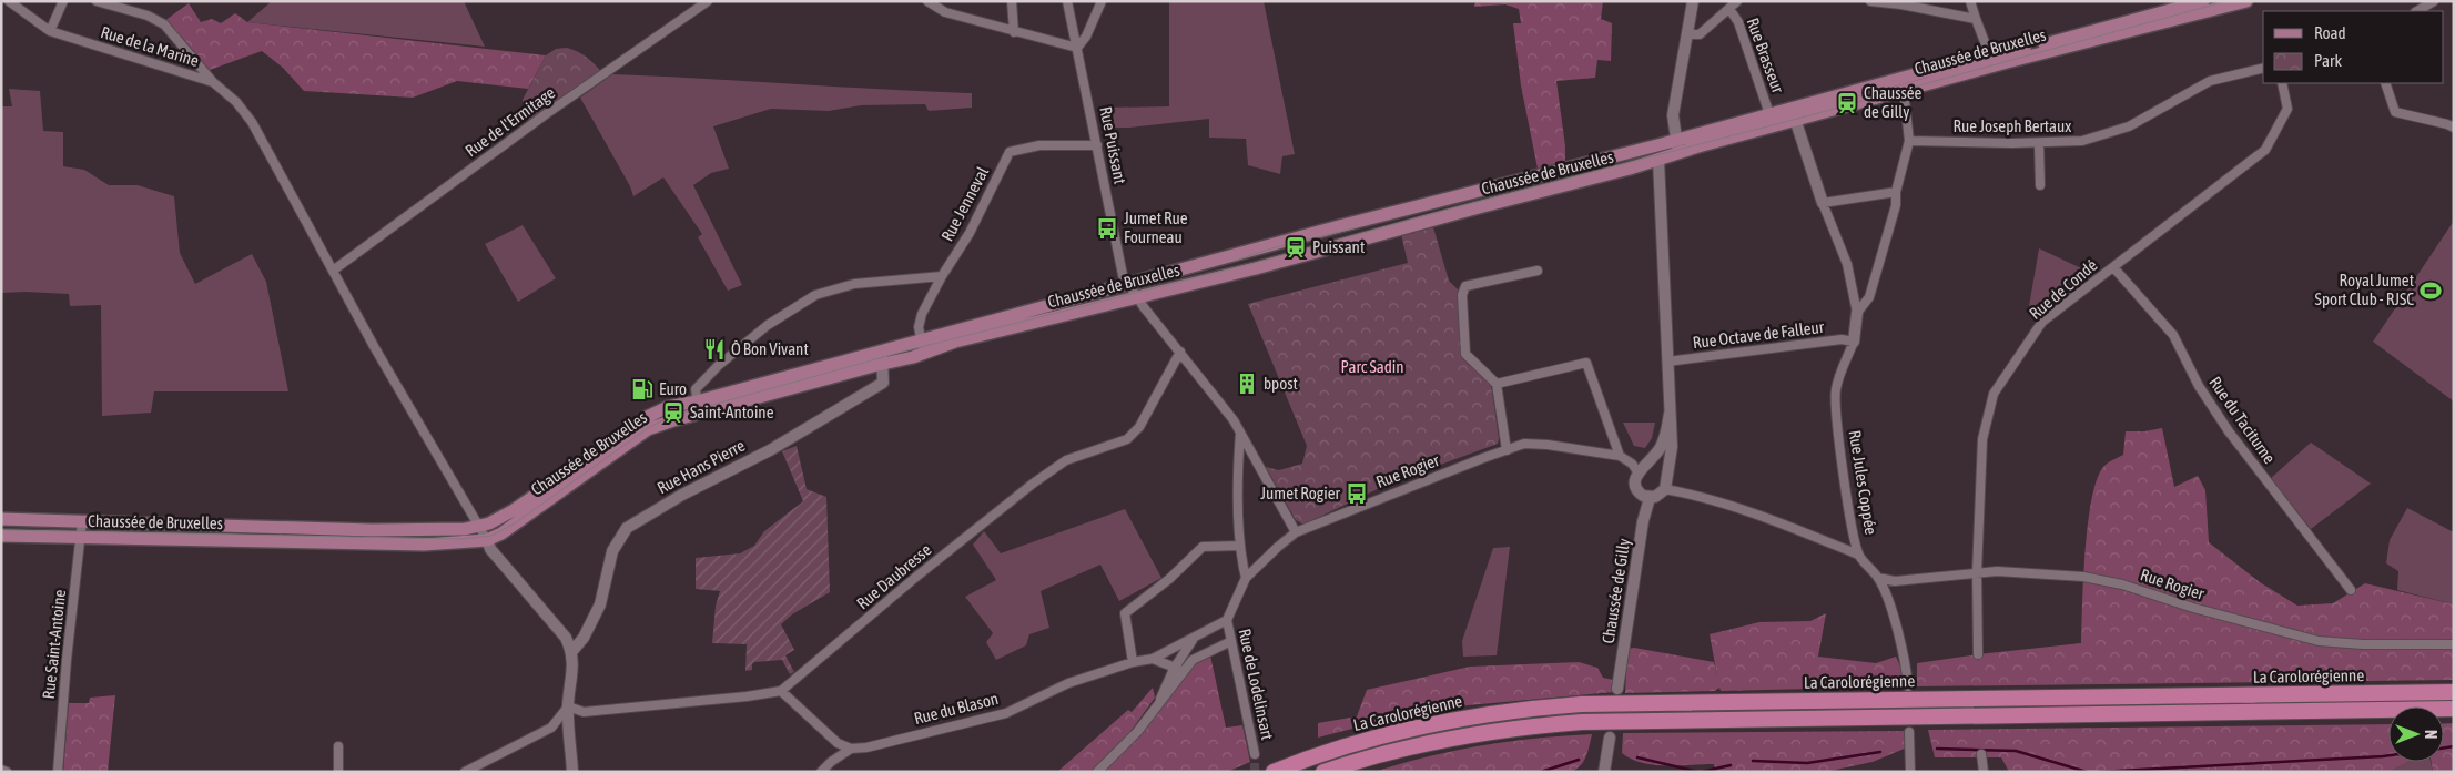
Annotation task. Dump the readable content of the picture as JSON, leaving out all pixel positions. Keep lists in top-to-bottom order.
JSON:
{
  "streets": {
    "highway": ["La Carolorégienne"],
    "main road": ["Chaussée de Bruxelles"],
    "street": [
      "Rue de la Marine",
      "Rue Brasseur",
      "Rue de l'Ermitage",
      "Rue Joseph Bertaux",
      "Rue Puissant",
      "Rue Jenneval",
      "Rue de Condé",
      "Rue Octave de Falleur",
      "Rue du Taciturne",
      "Rue Hans Pierre",
      "Rue Rogier",
      "Rue Jules Coppée",
      "Rue Daubresse",
      "Chaussée de Gilly",
      "Rue Saint-Antoine",
      "Rue de Lodelinsart",
      "Rue du Blason"
    ]
  },
  "crossings": [
    ["Chaussée de Bruxelles", "Rue Brasseur"],
    ["Chaussée de Bruxelles", "Rue Puissant"],
    ["Chaussée de Bruxelles", "Rue Jenneval"],
    ["Chaussée de Bruxelles", "Rue Hans Pierre"],
    ["Chaussée de Bruxelles", "Rue Saint-Antoine"],
    ["Rue Puissant", "Rue Jenneval"],
    ["Rue de Condé", "Rue du Taciturne"],
    ["Rue de Condé", "Rue Rogier"],
    ["Rue Octave de Falleur", "Rue Jules Coppée"],
    ["Rue Rogier", "Rue Jules Coppée"],
    ["Rue Rogier", "Rue de Lodelinsart"],
    ["Rue Rogier", "Rue du Blason"],
    ["Rue de Lodelinsart", "Rue du Blason"]
  ],
  "parks": ["Parc Sadin"],
  "places": {
    "station": ["Chaussée de Gilly", "Puissant", "Saint-Antoine"],
    "bus stop": ["Jumet Rue Fourneau", "Jumet Rogier"],
    "sports": ["Royal Jumet Sport Club - RJSC"],
    "restaurant": ["Ô Bon Vivant"],
    "building": ["bpost"],
    "fuel station": ["Euro"]
  },
  "legend": ["Road", "Park"],
  "north": "right"
}
